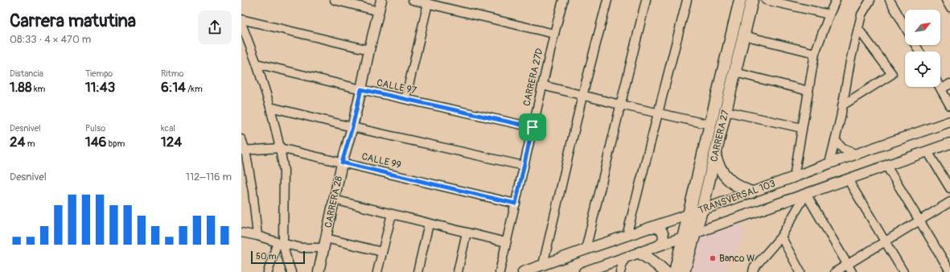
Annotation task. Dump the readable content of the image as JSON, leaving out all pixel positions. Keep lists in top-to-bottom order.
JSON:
{
  "streets": {
    "main road": ["CARRERA 27"],
    "street": [
      "CARRERA 27D",
      "CALLE 97",
      "CALLE 99",
      "TRANSVERSAL 103",
      "CARRERA 28"
    ]
  },
  "crossings": [
    ["CARRERA 27D", "CALLE 97"],
    ["CARRERA 27D", "CALLE 99"],
    ["CALLE 97", "CARRERA 28"],
    ["CARRERA 27", "TRANSVERSAL 103"],
    ["CALLE 99", "CARRERA 28"]
  ],
  "places": ["Banco W"],
  "scale_bar": "50 m",
  "north": "top right",
  "page": {
    "heading": ["Carrera matutina", "08:33 · 4 × 470 m"],
    "stats": [
      ["Distancia", "1.88 km"],
      ["Tiempo", "11:43"],
      ["Ritmo", "6:14 /km"],
      ["Desnivel", "24 m"],
      ["Pulso", "146 bpm"],
      ["kcal", "124"]
    ],
    "chart": ["Desnivel", "112–116 m"],
    "scale": "50 m"
  }
}
